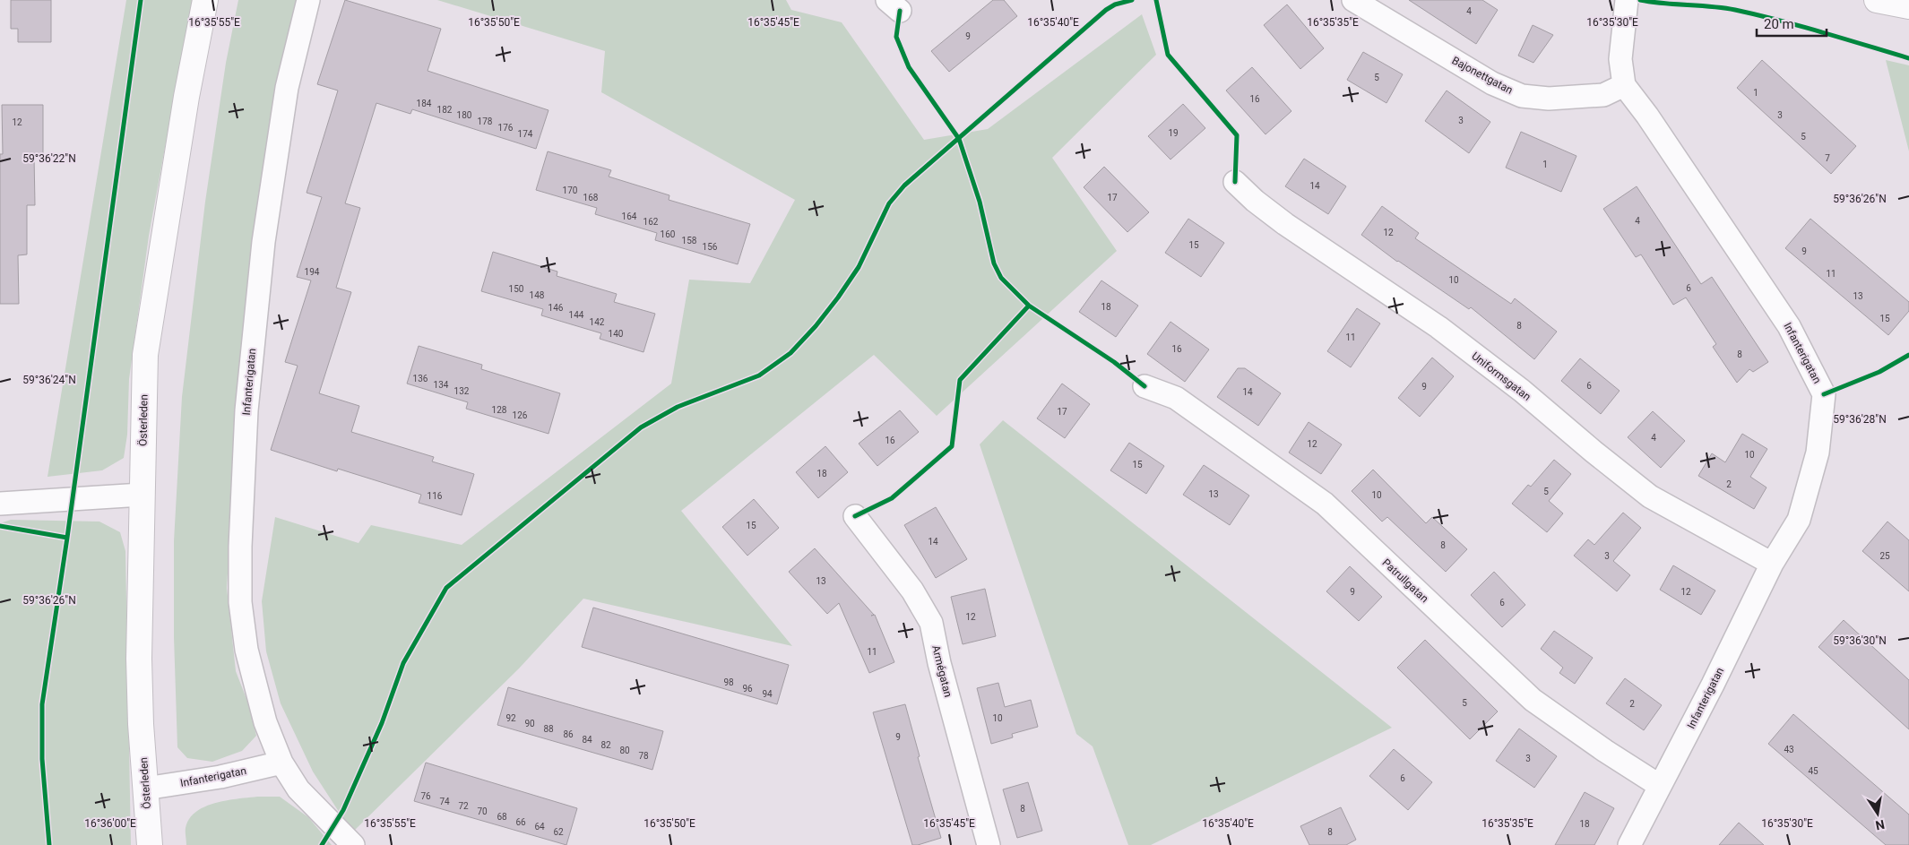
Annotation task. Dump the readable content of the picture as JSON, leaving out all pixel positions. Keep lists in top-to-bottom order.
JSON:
{
  "streets": {
    "main road": ["Österleden"],
    "street": [
      "Bajonettgatan",
      "Infanterigatan",
      "Uniformsgatan",
      "Patrullgatan",
      "Armégatan"
    ]
  },
  "crossings": [
    ["Bajonettgatan", "Infanterigatan"],
    ["Infanterigatan", "Uniformsgatan"],
    ["Infanterigatan", "Österleden"],
    ["Infanterigatan", "Patrullgatan"]
  ],
  "house_numbers": [
    "4",
    "9",
    "5",
    "1",
    "16",
    "184",
    "182",
    "180",
    "3",
    "3",
    "178",
    "12",
    "176",
    "19",
    "174",
    "5",
    "7",
    "1",
    "14",
    "170",
    "168",
    "17",
    "164",
    "4",
    "162",
    "12",
    "160",
    "158",
    "15",
    "156",
    "9",
    "194",
    "11",
    "10",
    "6",
    "150",
    "148",
    "13",
    "18",
    "146",
    "144",
    "15",
    "142",
    "8",
    "140",
    "11",
    "16",
    "8",
    "136",
    "134",
    "6",
    "9",
    "132",
    "14",
    "128",
    "17",
    "126",
    "4",
    "16",
    "12",
    "10",
    "15",
    "18",
    "2",
    "5",
    "13",
    "10",
    "116",
    "15",
    "14",
    "8",
    "3",
    "25",
    "13",
    "9",
    "12",
    "6",
    "12",
    "11",
    "98",
    "96",
    "94",
    "5",
    "2",
    "92",
    "10",
    "90",
    "88",
    "86",
    "9",
    "84",
    "82",
    "43",
    "80",
    "78",
    "3",
    "45",
    "6",
    "76",
    "74",
    "72",
    "8",
    "70",
    "68",
    "66",
    "18",
    "64",
    "62",
    "8"
  ],
  "scale_bar": "20 m",
  "north": "bottom",
  "coordinates": [
    "16°35'55\"E",
    "16°35'50\"E",
    "16°35'45\"E",
    "16°35'40\"E",
    "16°35'35\"E",
    "16°35'30\"E",
    "59°36'22\"N",
    "59°36'26\"N",
    "59°36'24\"N",
    "59°36'28\"N",
    "59°36'30\"N",
    "16°36'00\"E"
  ]
}
